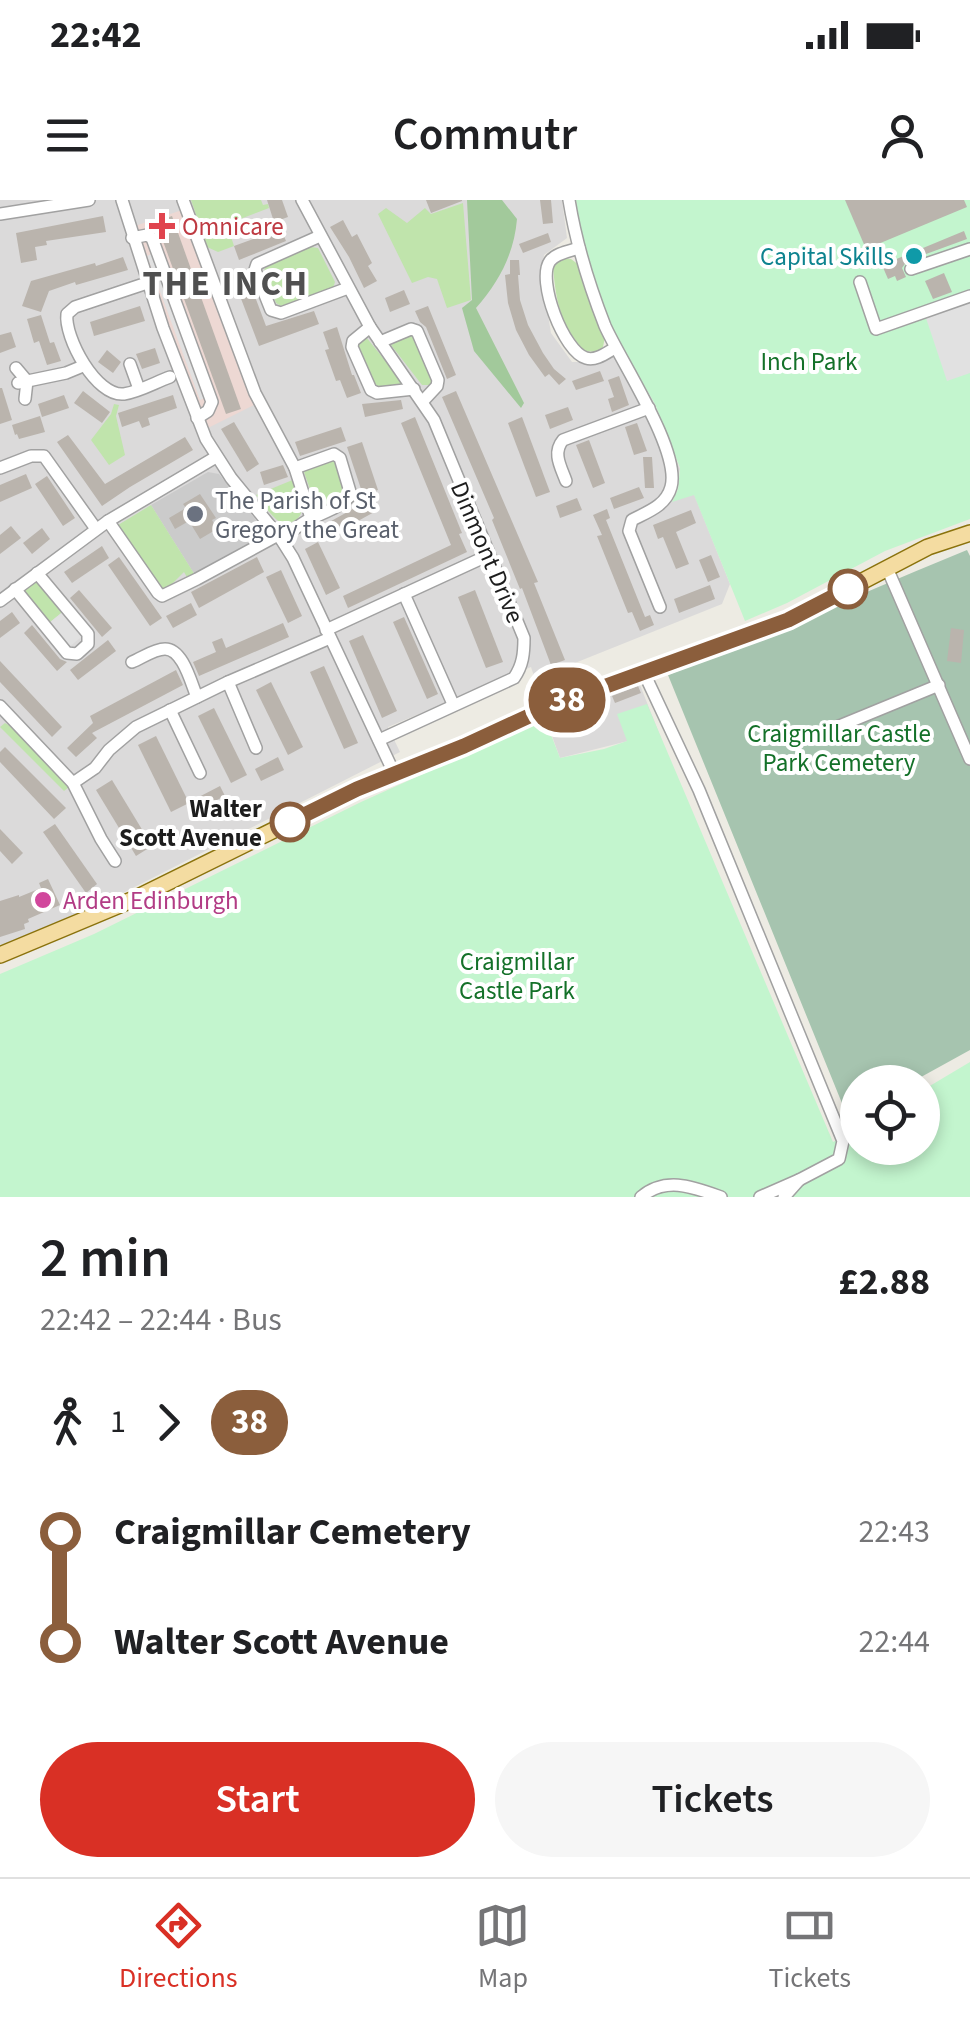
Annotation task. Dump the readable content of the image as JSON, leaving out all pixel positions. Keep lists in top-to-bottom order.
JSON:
{
  "streets": {
    "street": ["Dinmont Drive"]
  },
  "districts": ["THE INCH"],
  "parks": ["Inch Park", "Craigmillar Castle Park Cemetery", "Craigmillar Castle Park"],
  "places": {
    "health": ["Omnicare"],
    "other": [
      "Capital Skills",
      "The Parish of St Gregory the Great",
      "Walter Scott Avenue",
      "Arden Edinburgh"
    ]
  },
  "lines": ["bus line 38"],
  "page": {
    "status": "22:42",
    "header": "Commutr",
    "on_map": "38",
    "heading": ["2 min", "22:42 – 22:44 · Bus", "£2.88"],
    "legs": ["1", "38"],
    "list": [
      {
        "name": "Craigmillar Cemetery",
        "value": "22:43"
      },
      {
        "name": "Walter Scott Avenue",
        "value": "22:44"
      }
    ],
    "buttons": ["Start", "Tickets"],
    "tabs": ["Directions", "Map", "Tickets"]
  }
}
